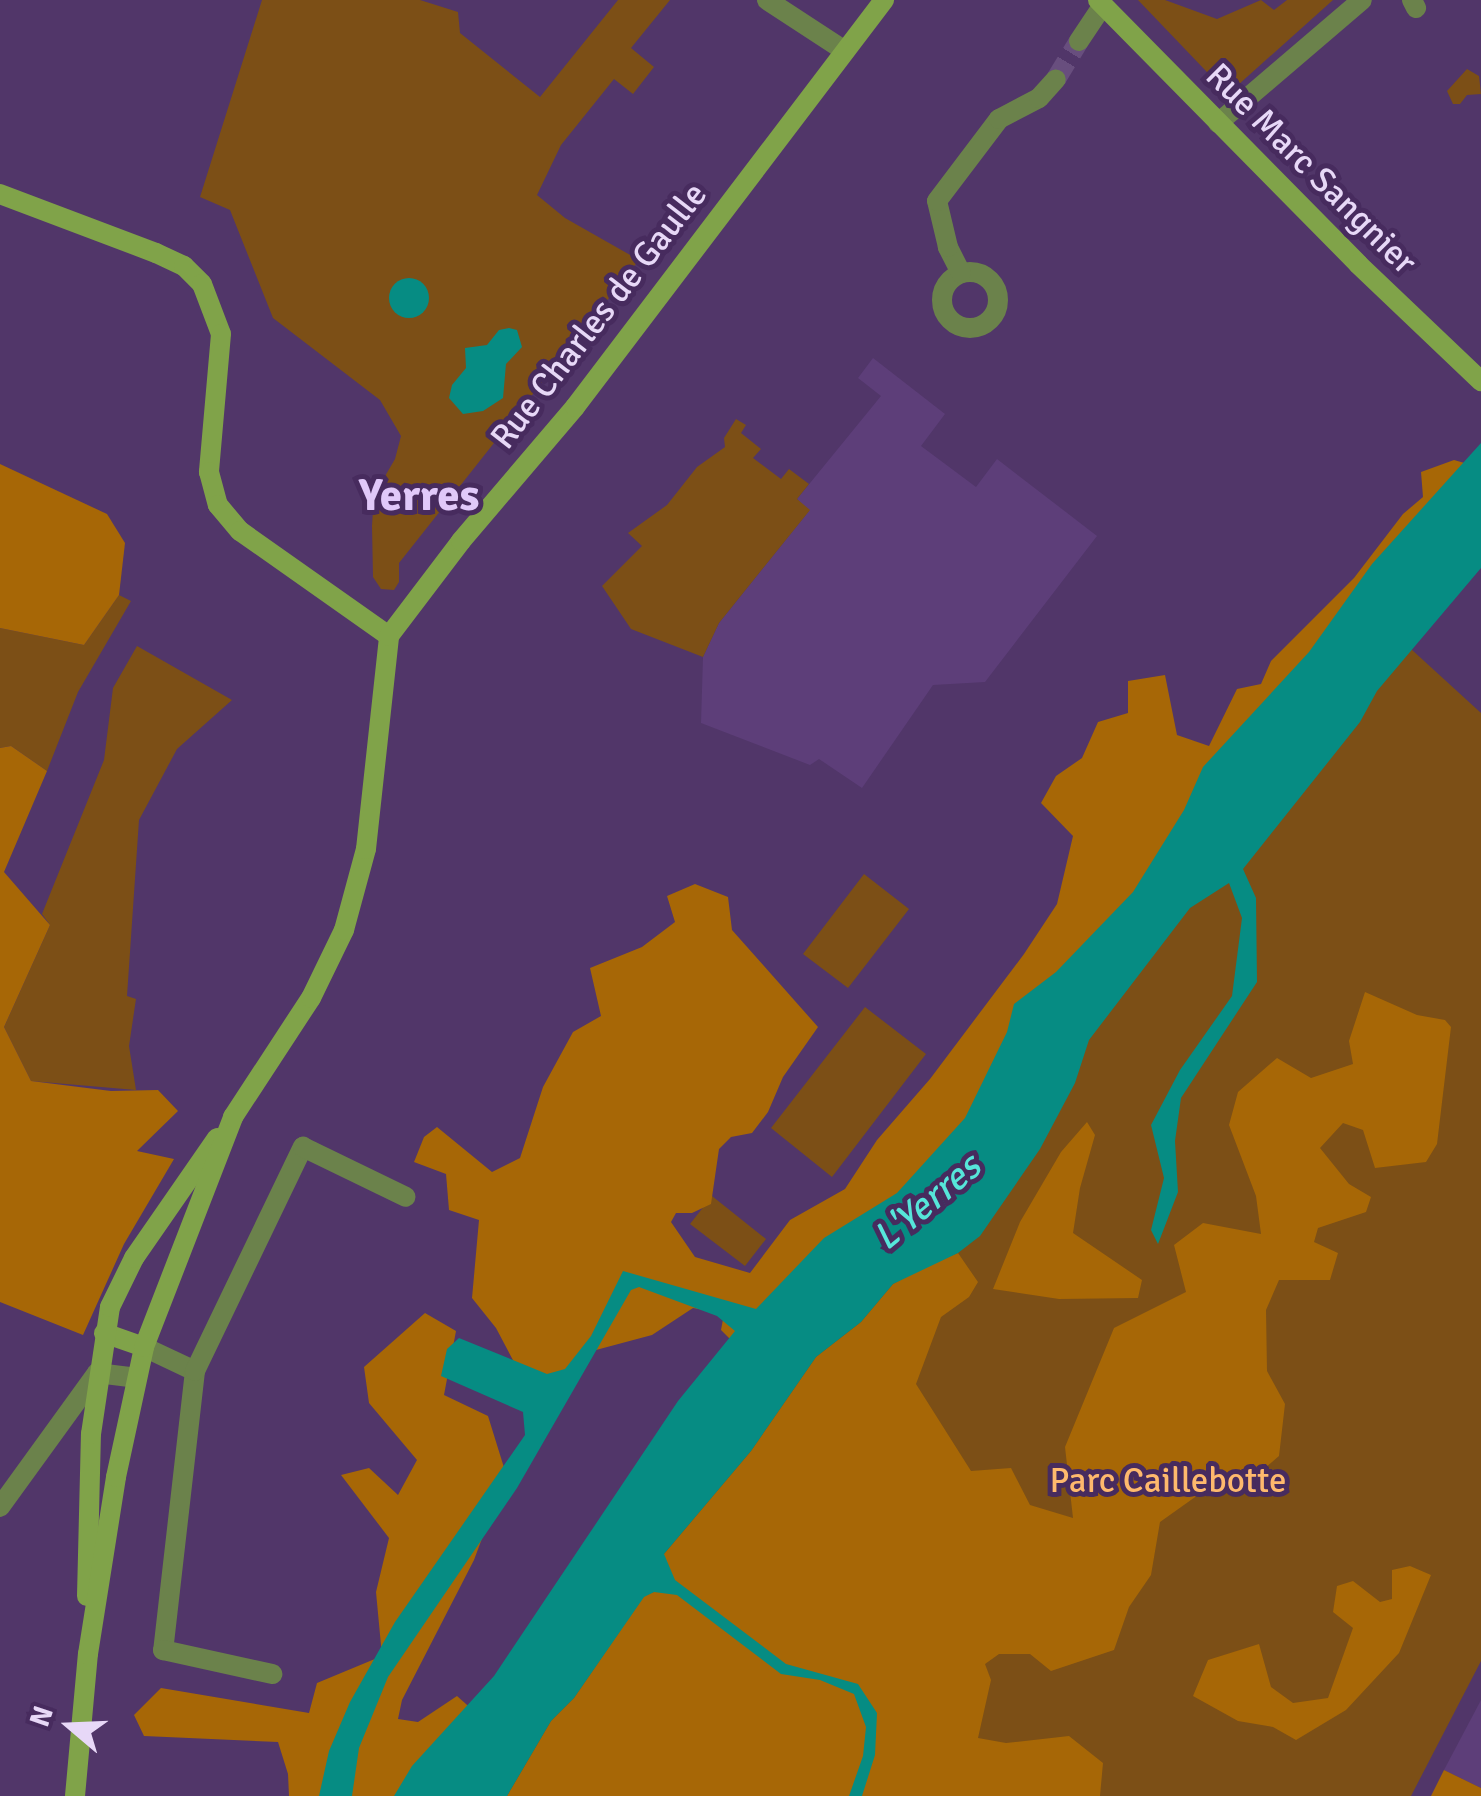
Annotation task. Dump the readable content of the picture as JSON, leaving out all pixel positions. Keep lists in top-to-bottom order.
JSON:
{
  "streets": {
    "street": ["Rue Marc Sangnier", "Rue Charles de Gaulle"]
  },
  "districts": ["Yerres"],
  "water": ["L'Yerres"],
  "parks": ["Parc Caillebotte"],
  "north": "left"
}
